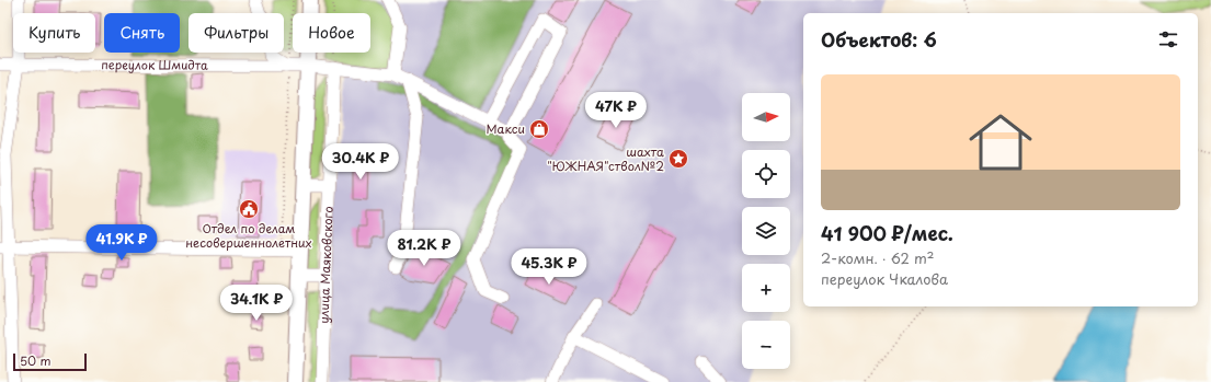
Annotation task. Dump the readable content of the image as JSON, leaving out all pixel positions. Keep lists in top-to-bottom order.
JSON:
{
  "streets": {
    "main road": ["улица Маяковского"],
    "street": ["переулок Шмидта"]
  },
  "crossings": [
    ["переулок Шмидта", "улица Маяковского"]
  ],
  "places": {
    "shop": ["Макси"],
    "place": ["шахта \"ЮЖНАЯ\"ствол№2"],
    "public building": ["Отдел по делам несовершеннолетних"]
  },
  "scale_bar": "50 m",
  "north": "right",
  "page": {
    "chip": [
      "Купить",
      "Снять",
      "Фильтры",
      "Новое"
    ],
    "heading": "Объектов: 6",
    "list": [
      {
        "name": "41 900 ₽/мес.",
        "note": "2-комн. · 62 m² · переулок Чкалова"
      }
    ],
    "price": [
      "47K ₽",
      "30.4K ₽",
      "41.9K ₽",
      "81.2K ₽",
      "45.3K ₽",
      "34.1K ₽"
    ],
    "map_buttons": ["+", "−"],
    "scale": "50 m"
  }
}
